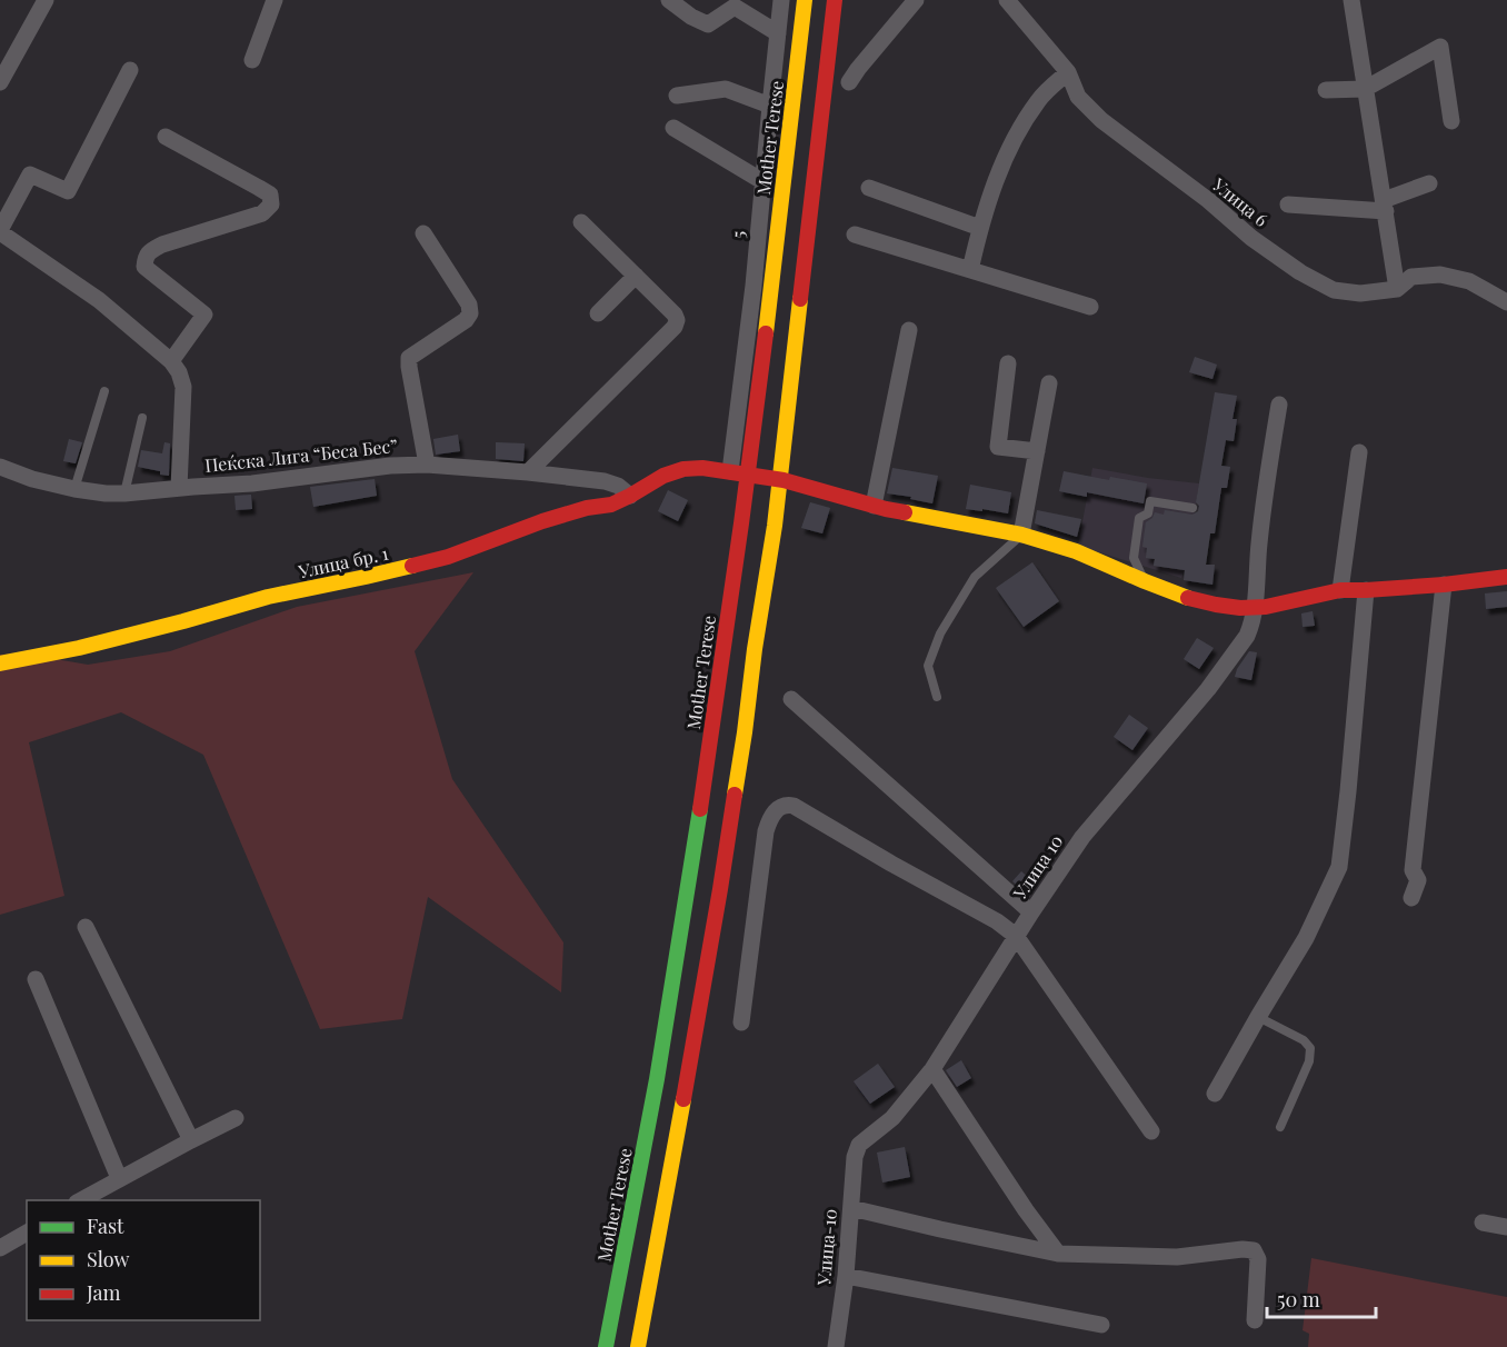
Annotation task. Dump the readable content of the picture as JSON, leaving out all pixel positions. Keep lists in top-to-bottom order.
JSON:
{
  "streets": {
    "main road": ["Mother Terese", "Улица бр. 1"],
    "street": [
      "Улица 6",
      "5",
      "Пеќска Лига “Беса Бес”",
      "Улица 10",
      "Улица-10"
    ]
  },
  "crossings": [
    ["5", "Улица бр. 1"],
    ["Пеќска Лига “Беса Бес”", "Улица бр. 1"],
    ["Улица 10", "Улица-10"]
  ],
  "legend": ["Fast", "Slow", "Jam"],
  "scale_bar": "50 m"
}
